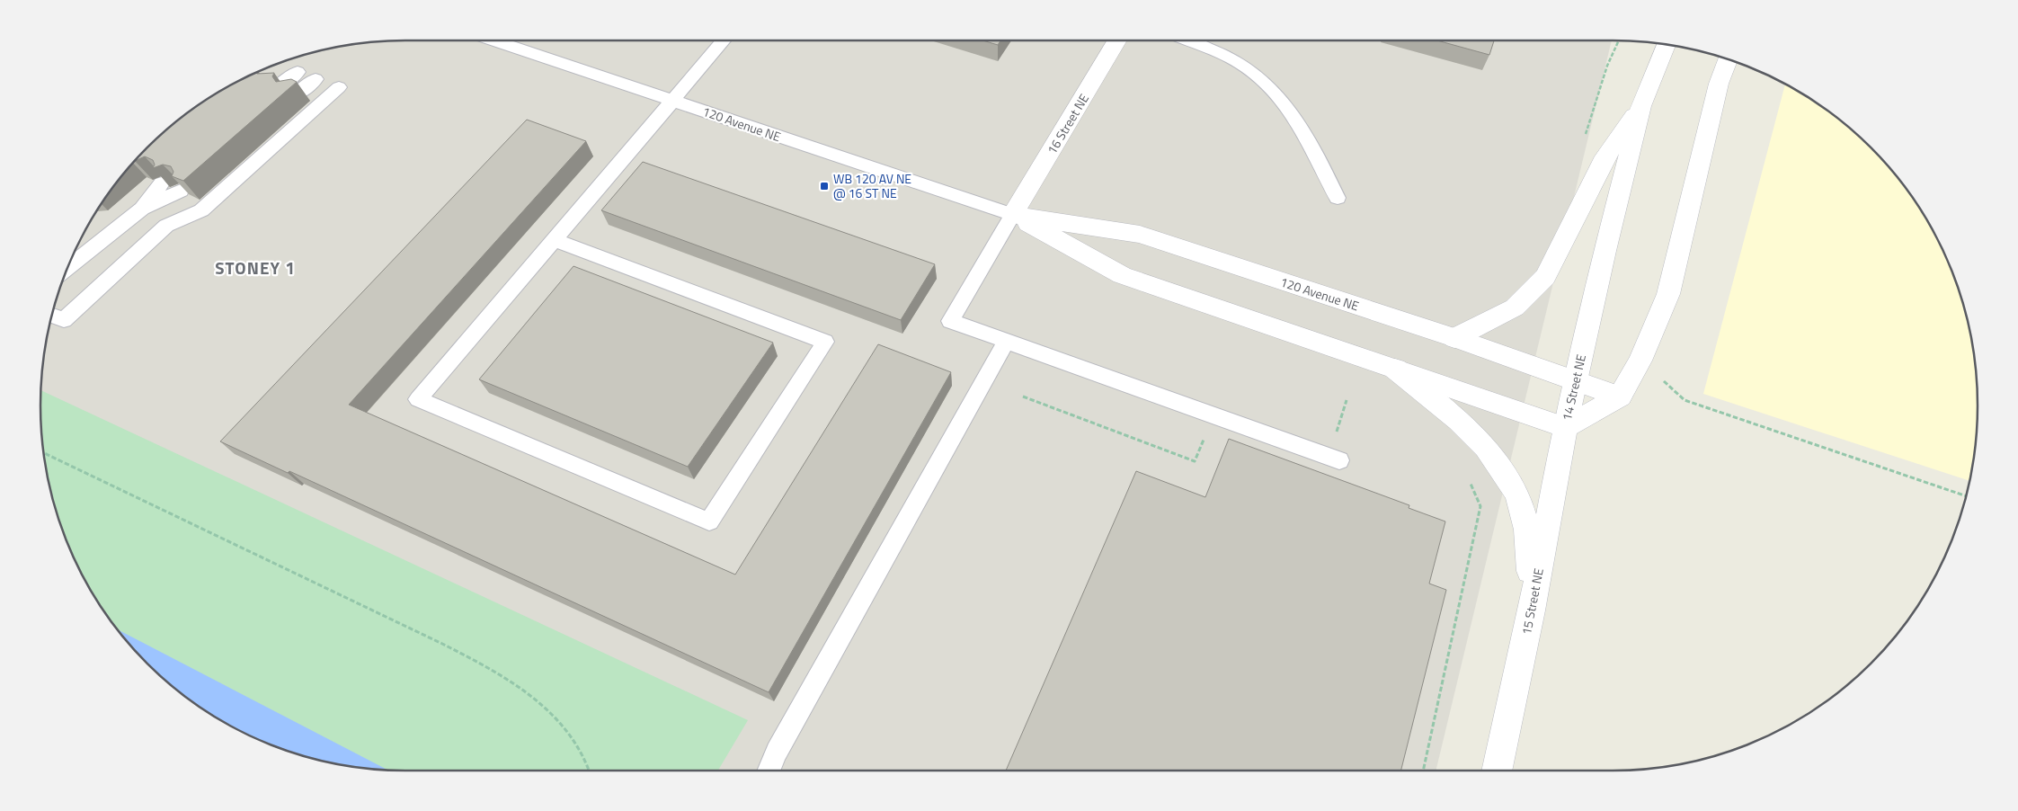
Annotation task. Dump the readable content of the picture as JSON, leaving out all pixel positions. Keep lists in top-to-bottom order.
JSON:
{
  "streets": {
    "street": [
      "120 Avenue NE",
      "16 Street NE",
      "14 Street NE",
      "15 Street NE"
    ]
  },
  "crossings": [
    ["120 Avenue NE", "16 Street NE"],
    ["120 Avenue NE", "14 Street NE"],
    ["120 Avenue NE", "15 Street NE"],
    ["14 Street NE", "15 Street NE"]
  ],
  "districts": ["STONEY 1"],
  "places": {
    "transit": ["WB 120 AV NE @ 16 ST NE"]
  }
}
